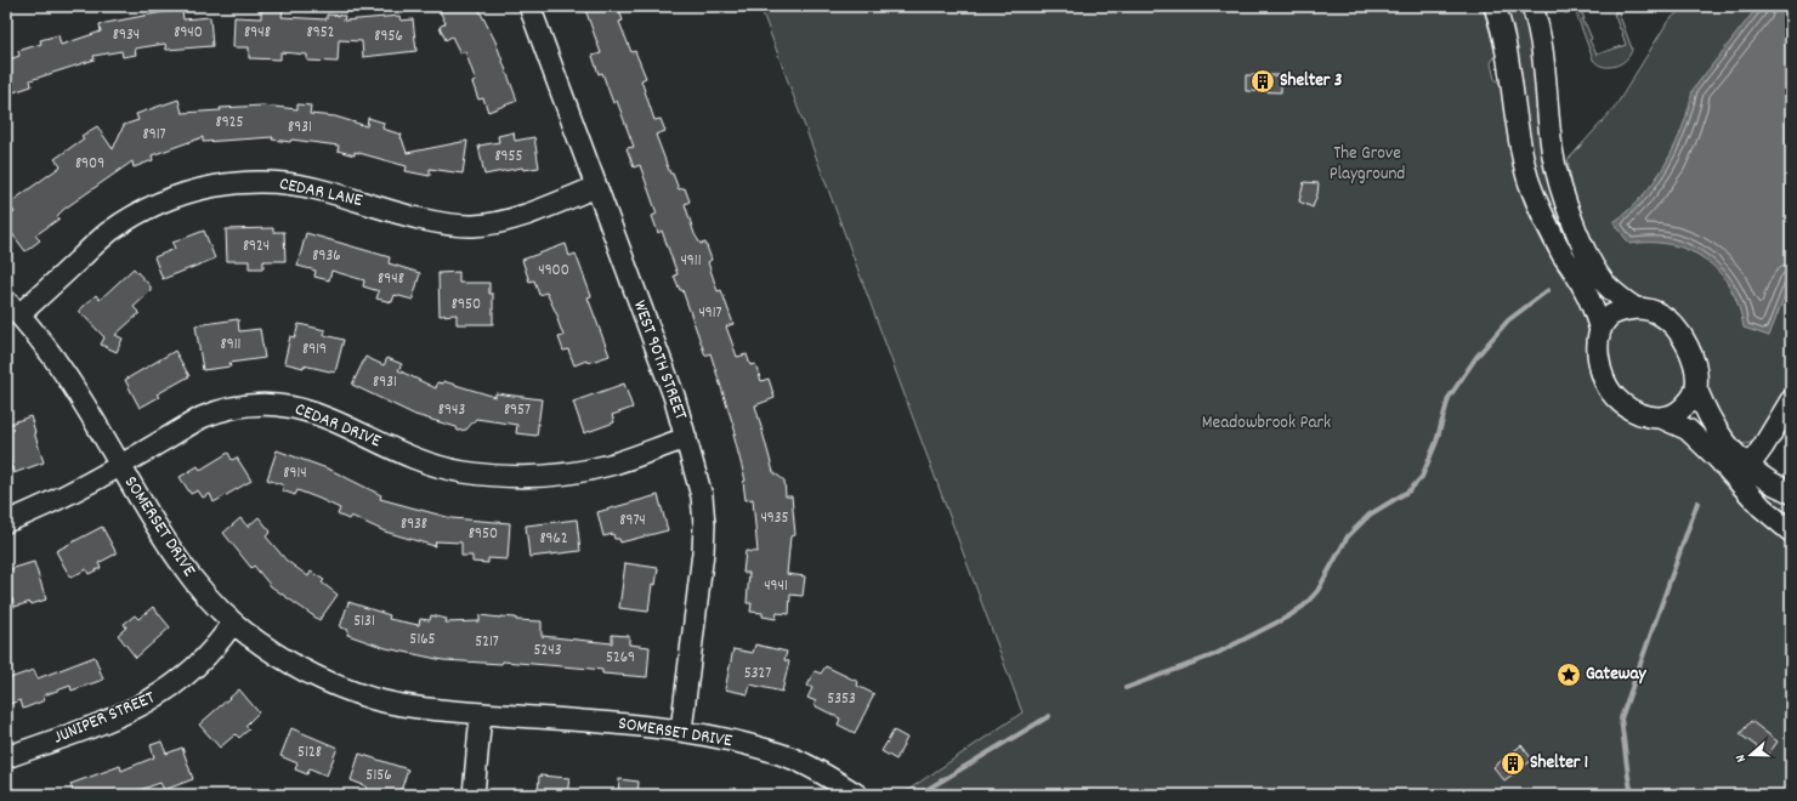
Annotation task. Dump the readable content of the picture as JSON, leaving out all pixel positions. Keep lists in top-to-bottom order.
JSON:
{
  "streets": {
    "street": [
      "CEDAR LANE",
      "WEST 90TH STREET",
      "CEDAR DRIVE",
      "SOMERSET DRIVE",
      "JUNIPER STREET"
    ]
  },
  "crossings": [
    ["CEDAR LANE", "WEST 90TH STREET"],
    ["CEDAR LANE", "SOMERSET DRIVE"],
    ["WEST 90TH STREET", "CEDAR DRIVE"],
    ["WEST 90TH STREET", "SOMERSET DRIVE"],
    ["CEDAR DRIVE", "SOMERSET DRIVE"],
    ["SOMERSET DRIVE", "JUNIPER STREET"]
  ],
  "parks": ["The Grove Playground", "Meadowbrook Park"],
  "places": {
    "building": ["Shelter 3", "Shelter 1"],
    "place": ["Gateway"]
  },
  "house_numbers": [
    "8940",
    "8948",
    "8952",
    "8934",
    "8956",
    "8925",
    "8931",
    "8917",
    "8955",
    "8909",
    "8924",
    "8936",
    "4911",
    "4900",
    "8948",
    "8950",
    "4917",
    "8911",
    "8919",
    "8931",
    "8943",
    "8957",
    "8914",
    "4935",
    "8974",
    "8938",
    "8950",
    "8962",
    "4941",
    "5131",
    "5165",
    "5217",
    "5243",
    "5269",
    "5327",
    "5353",
    "5128",
    "5156"
  ],
  "north": "left"
}
